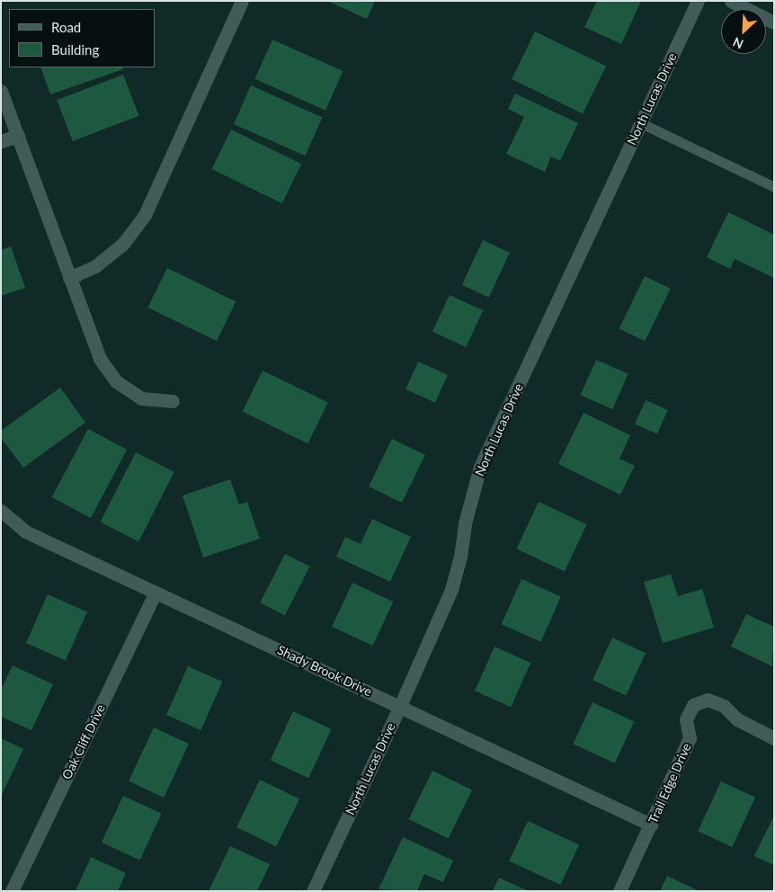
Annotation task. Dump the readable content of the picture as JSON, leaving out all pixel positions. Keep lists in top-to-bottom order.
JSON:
{
  "streets": {
    "street": [
      "North Lucas Drive",
      "Shady Brook Drive",
      "Oak Cliff Drive",
      "Trail Edge Drive"
    ]
  },
  "crossings": [
    ["North Lucas Drive", "Shady Brook Drive"],
    ["Shady Brook Drive", "Oak Cliff Drive"],
    ["Shady Brook Drive", "Trail Edge Drive"]
  ],
  "legend": ["Road", "Building"],
  "north": "bottom left"
}
